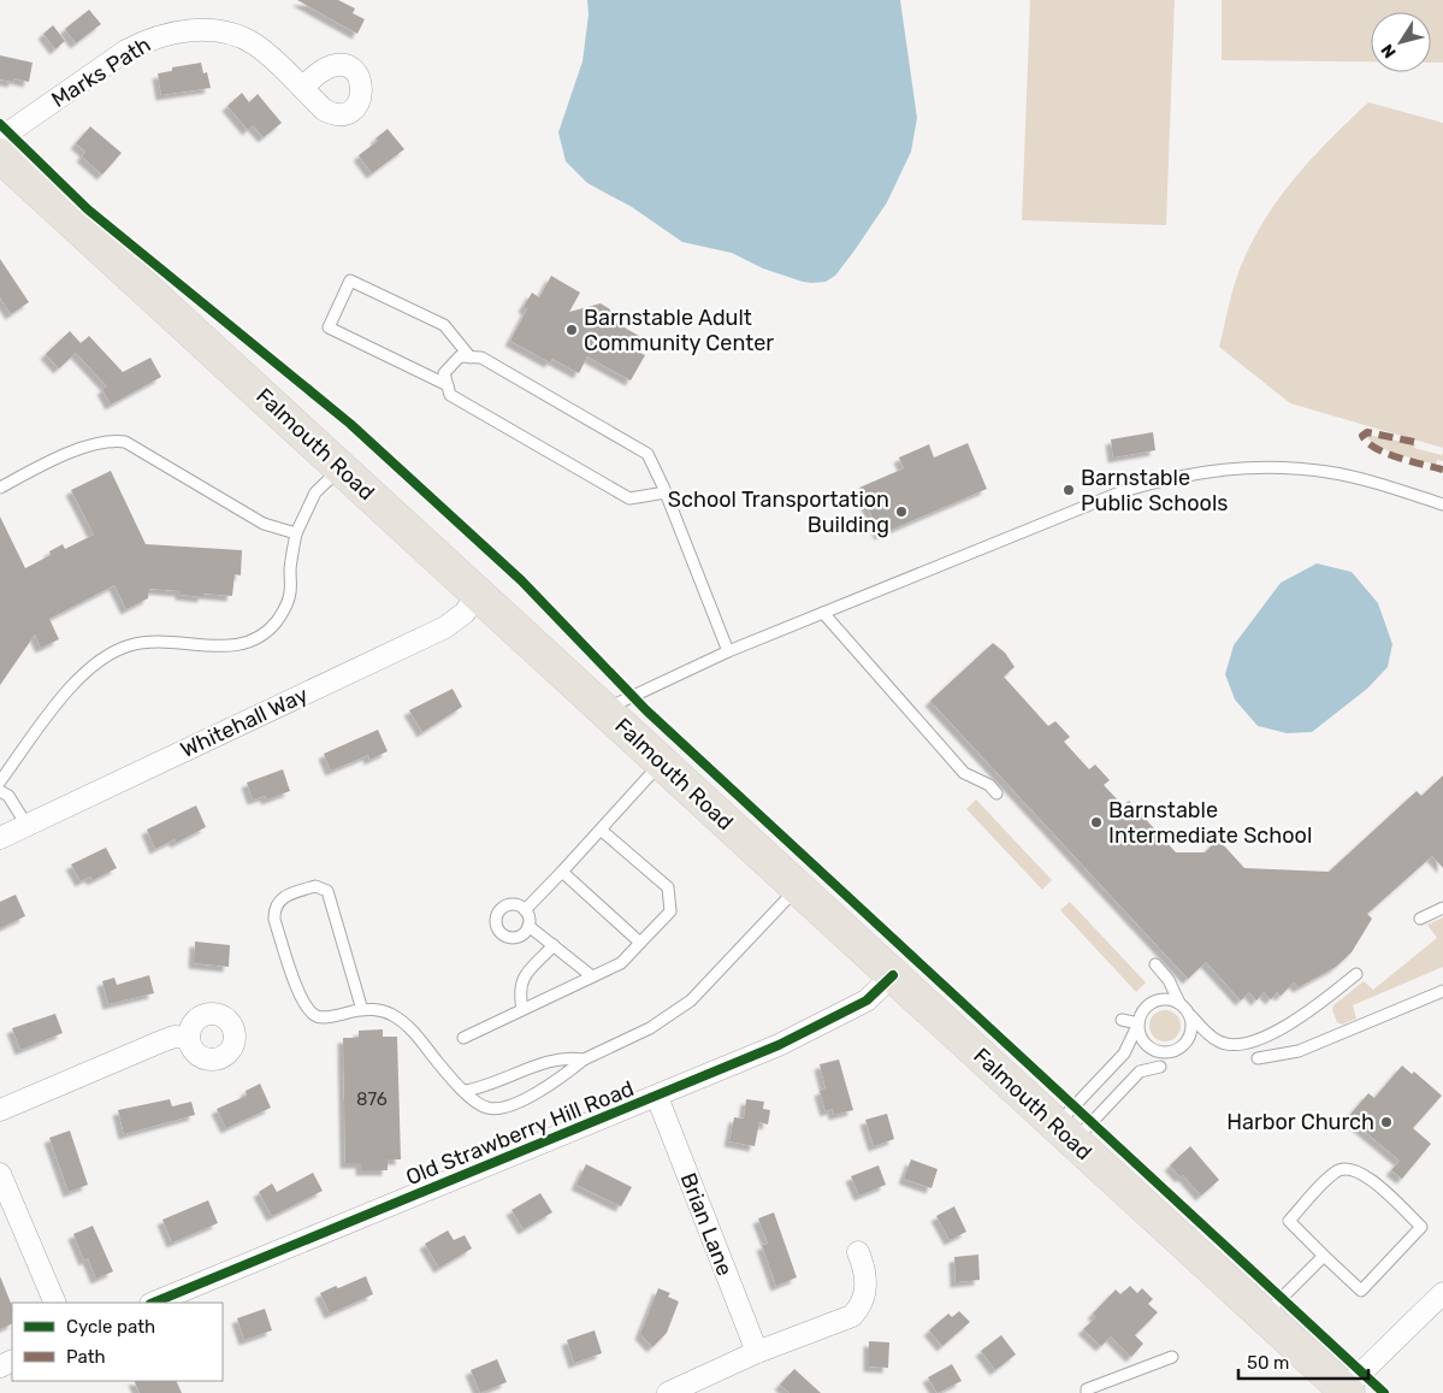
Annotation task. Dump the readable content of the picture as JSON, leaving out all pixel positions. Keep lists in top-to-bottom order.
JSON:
{
  "streets": {
    "main road": ["Falmouth Road"],
    "street": [
      "Marks Path",
      "Whitehall Way",
      "Old Strawberry Hill Road",
      "Brian Lane"
    ]
  },
  "crossings": [
    ["Falmouth Road", "Whitehall Way"],
    ["Falmouth Road", "Old Strawberry Hill Road"],
    ["Old Strawberry Hill Road", "Brian Lane"]
  ],
  "places": [
    "Barnstable Adult Community Center",
    "Barnstable Public Schools",
    "School Transportation Building",
    "Barnstable Intermediate School",
    "Harbor Church"
  ],
  "house_numbers": ["876"],
  "legend": ["Cycle path", "Path"],
  "scale_bar": "50 m",
  "north": "bottom left"
}
